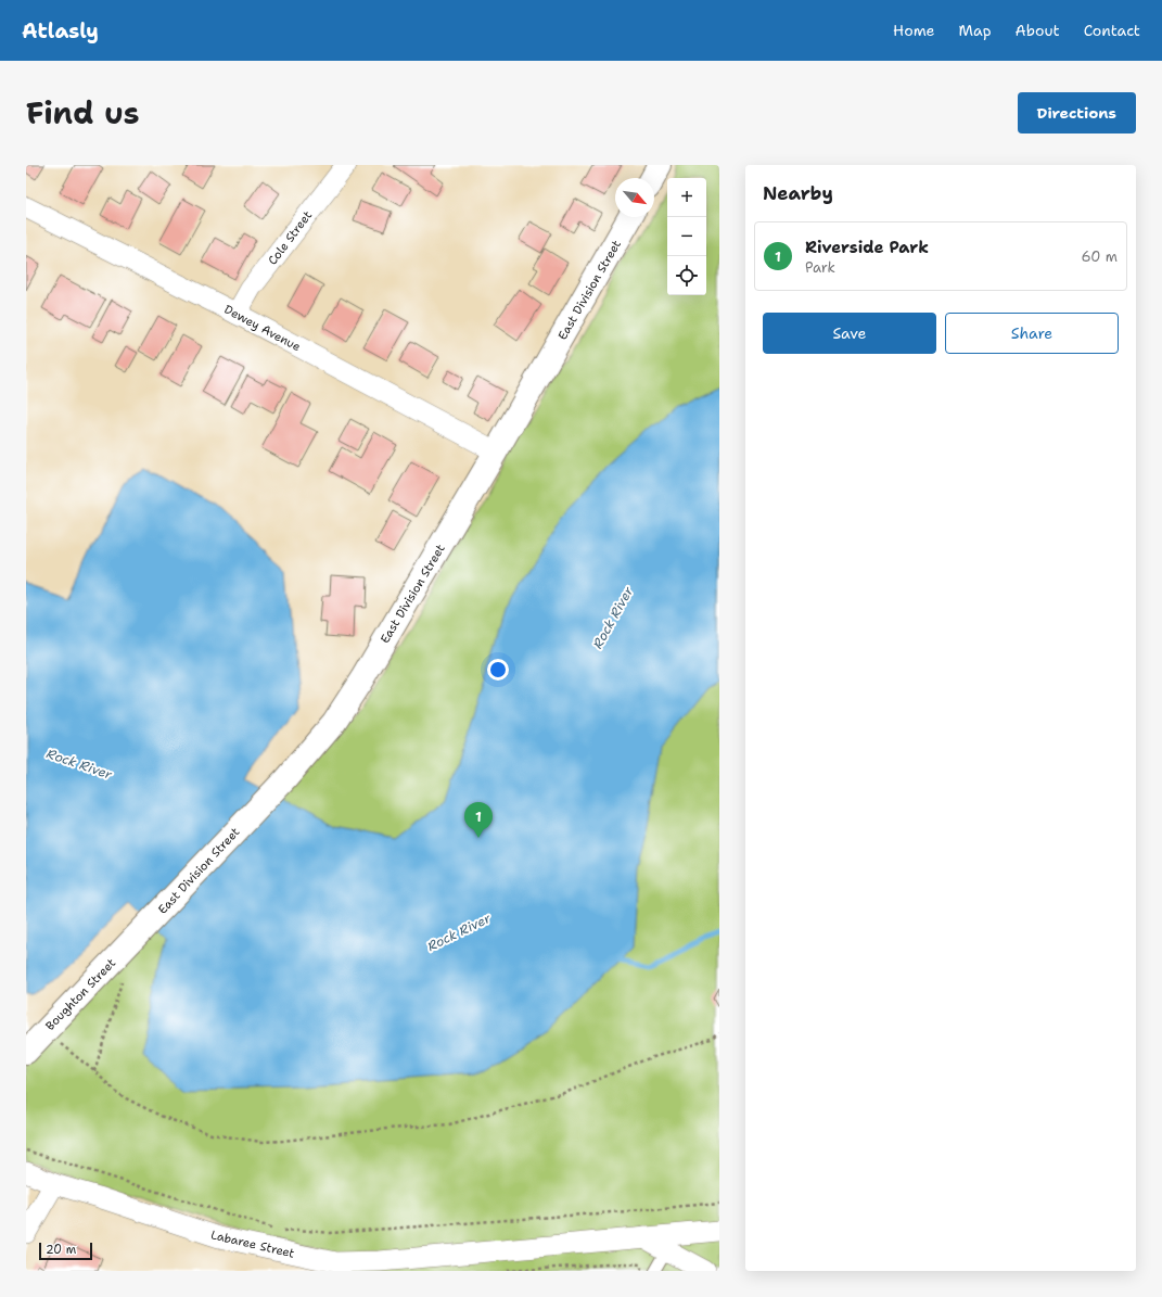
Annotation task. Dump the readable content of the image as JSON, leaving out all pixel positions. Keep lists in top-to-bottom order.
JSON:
{
  "streets": {
    "street": [
      "Cole Street",
      "East Division Street",
      "Dewey Avenue",
      "Boughton Street",
      "Labaree Street"
    ]
  },
  "crossings": [
    ["Cole Street", "Dewey Avenue"],
    ["East Division Street", "Dewey Avenue"],
    ["East Division Street", "Boughton Street"]
  ],
  "water": ["Rock River"],
  "scale_bar": "20 m",
  "north": "bottom right",
  "page": {
    "header": "Atlasly",
    "nav": [
      "Home",
      "Map",
      "About",
      "Contact"
    ],
    "title": "Find us",
    "buttons": [
      "Directions",
      ["Save", "Share"]
    ],
    "heading": "Nearby",
    "map_buttons": ["+", "−"],
    "list": [
      {
        "mark": "1",
        "name": "Riverside Park",
        "note": "Park",
        "value": "60 m"
      }
    ],
    "pins": "1",
    "scale": "20 m"
  }
}
